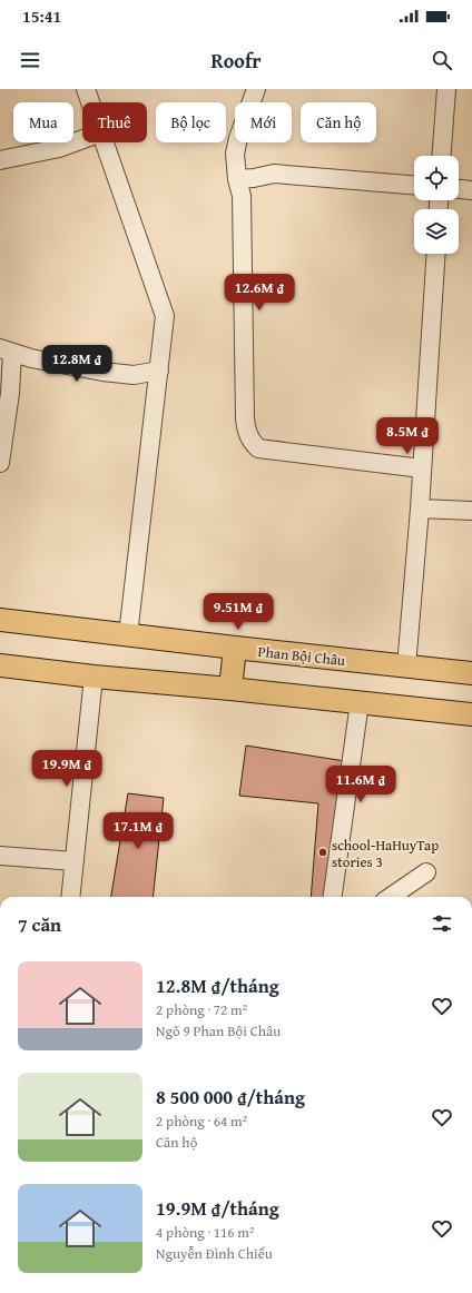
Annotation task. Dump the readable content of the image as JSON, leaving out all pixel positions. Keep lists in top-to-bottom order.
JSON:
{
  "streets": {
    "main road": ["Phan Bội Châu"]
  },
  "places": ["school-HaHuyTap stories 3"],
  "page": {
    "status": "15:41",
    "header": "Roofr",
    "chip": [
      "Mua",
      "Thuê",
      "Bộ lọc",
      "Mới",
      "Căn hộ"
    ],
    "price": [
      "12.6M ₫",
      "12.8M ₫",
      "8.5M ₫",
      "9.51M ₫",
      "19.9M ₫",
      "11.6M ₫",
      "17.1M ₫"
    ],
    "heading": "7 căn",
    "list": [
      {
        "name": "12.8M ₫/tháng",
        "note": "2 phòng · 72 m² · Ngõ 9 Phan Bội Châu"
      },
      {
        "name": "8 500 000 ₫/tháng",
        "note": "2 phòng · 64 m² · Căn hộ"
      },
      {
        "name": "19.9M ₫/tháng",
        "note": "4 phòng · 116 m² · Nguyễn Đình Chiểu"
      }
    ]
  }
}
